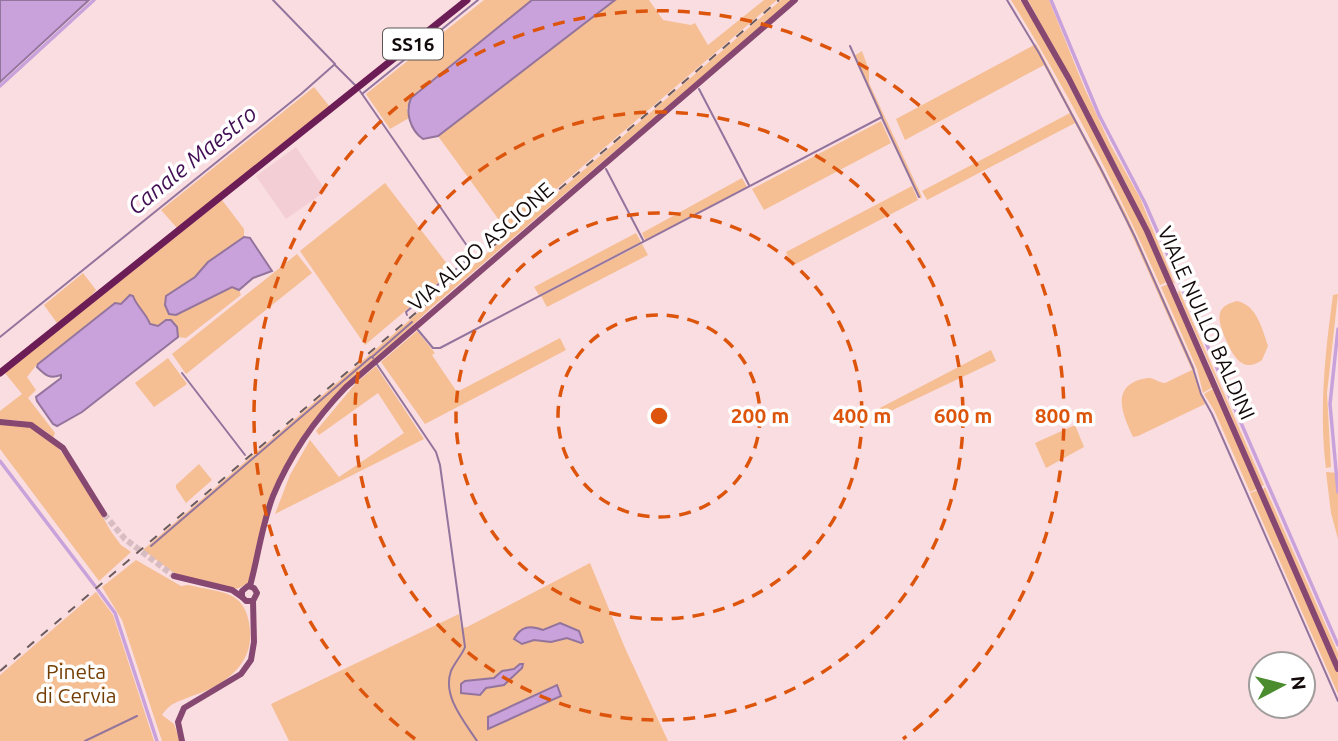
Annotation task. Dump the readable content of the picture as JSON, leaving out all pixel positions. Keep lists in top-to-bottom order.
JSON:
{
  "streets": {
    "main road": ["SS16"],
    "street": ["VIA ALDO ASCIONE", "VIALE NULLO BALDINI"]
  },
  "water": ["Canale Maestro"],
  "parks": ["Pineta di Cervia"],
  "north": "right",
  "rings": [
    "200 m",
    "400 m",
    "600 m",
    "800 m"
  ]
}
